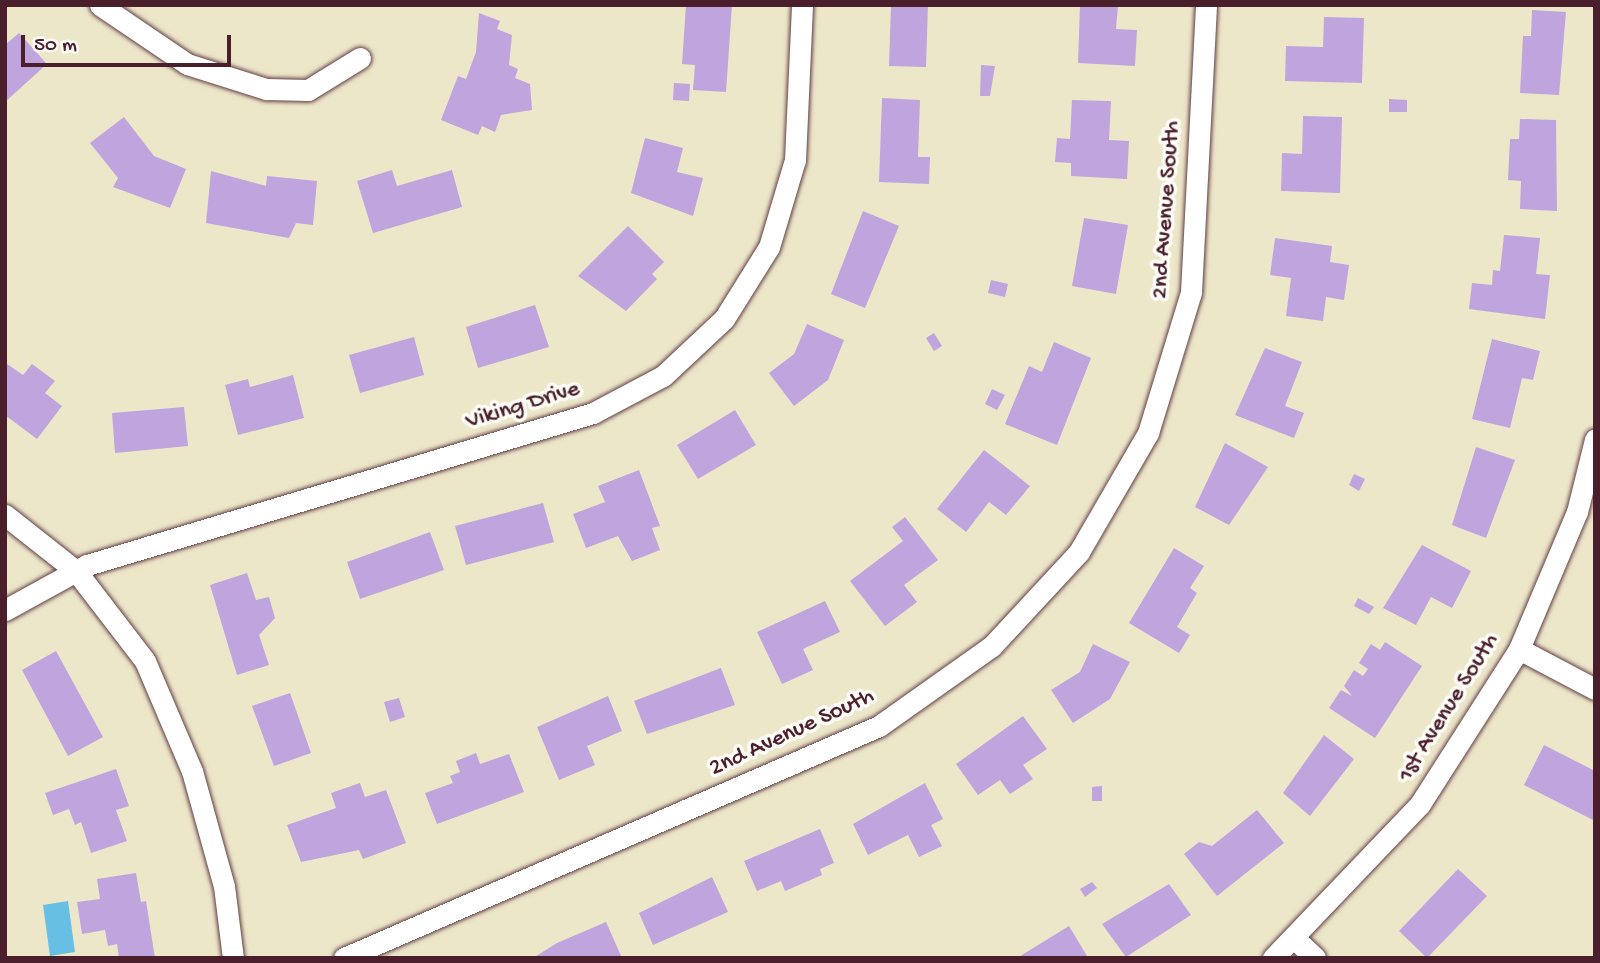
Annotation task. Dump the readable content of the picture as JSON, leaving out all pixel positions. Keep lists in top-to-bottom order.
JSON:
{
  "streets": {
    "street": ["2nd Avenue South", "Viking Drive", "1st Avenue South"]
  },
  "scale_bar": "50 m"
}
